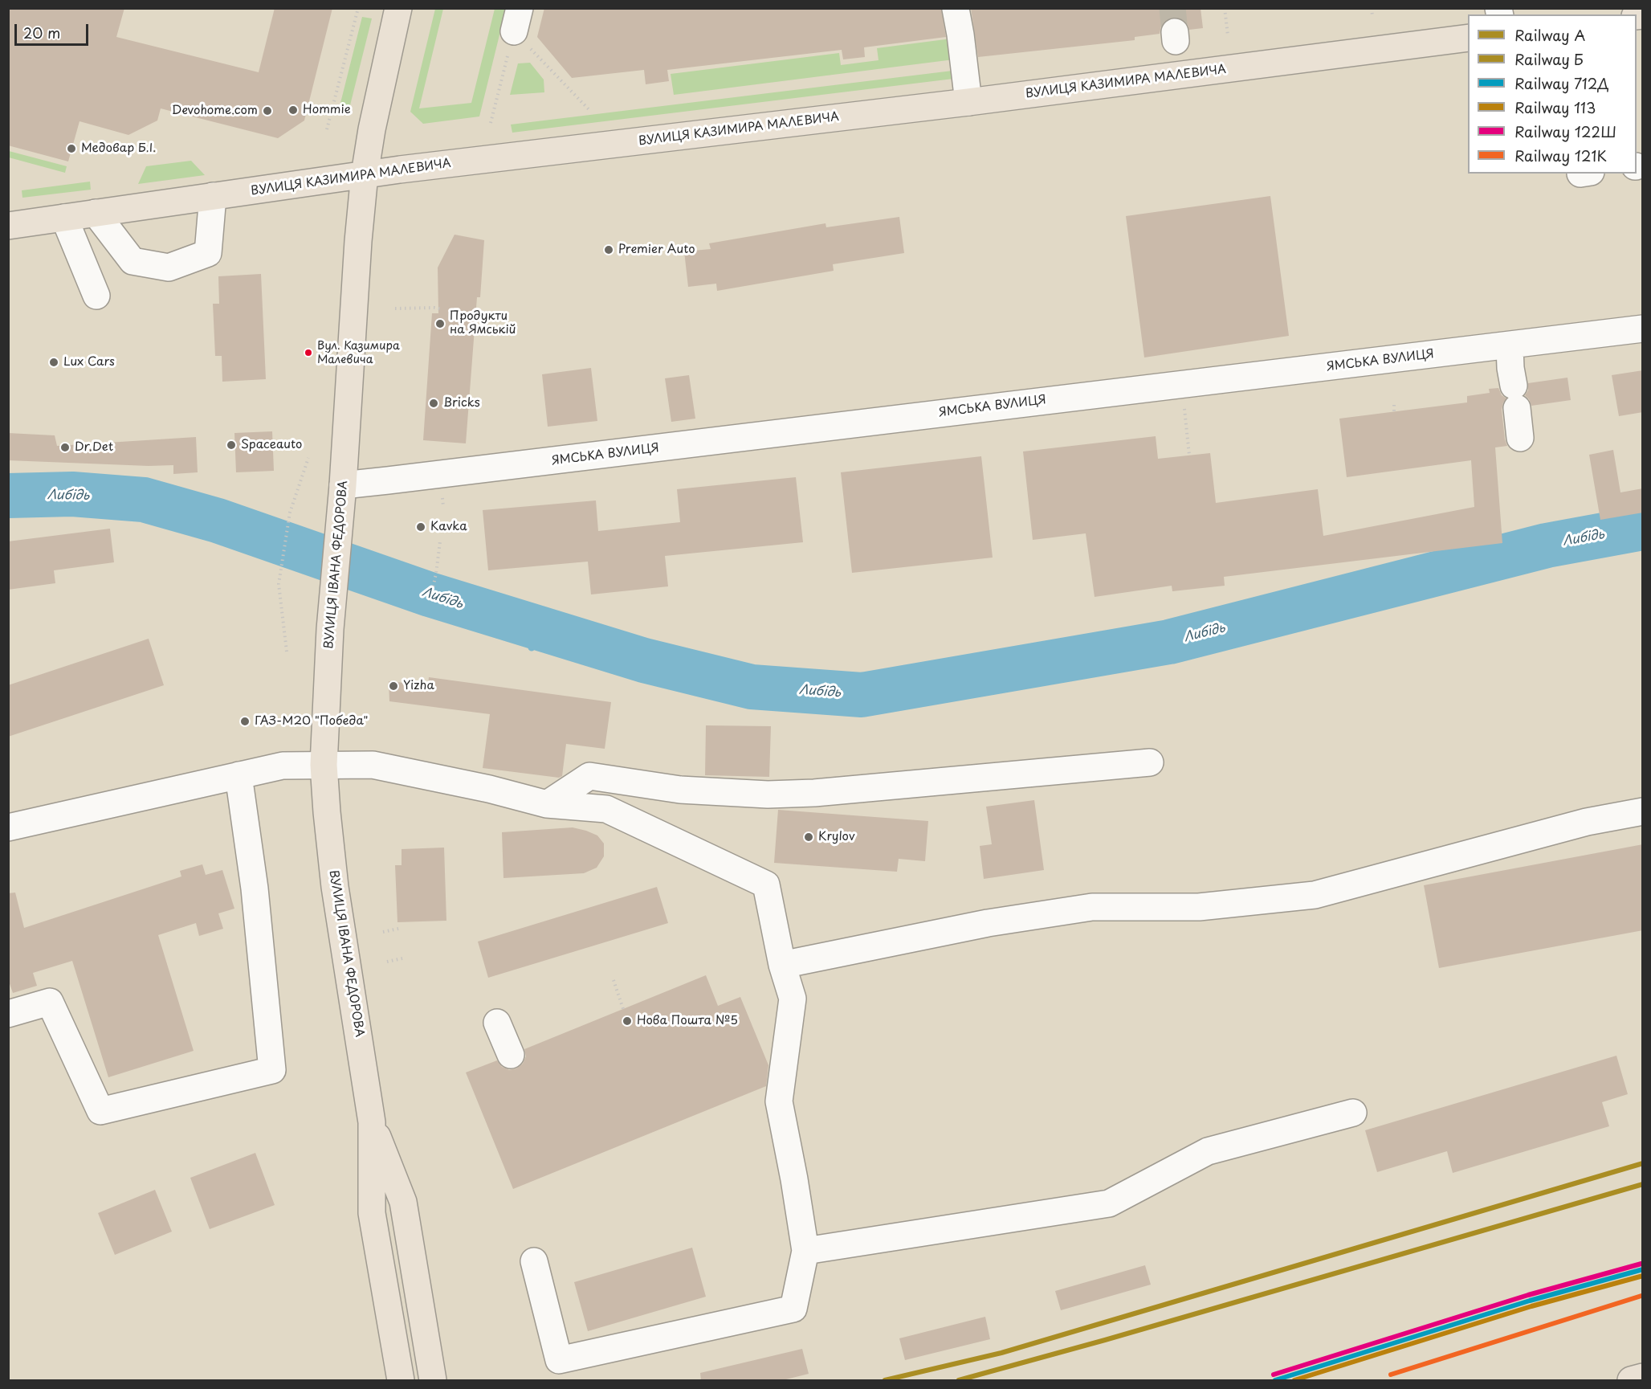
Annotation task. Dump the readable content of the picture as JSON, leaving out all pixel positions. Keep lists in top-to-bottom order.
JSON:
{
  "streets": {
    "main road": ["ВУЛИЦЯ КАЗИМИРА МАЛЕВИЧА", "ВУЛИЦЯ ІВАНА ФЕДОРОВА"],
    "street": ["ЯМСЬКА ВУЛИЦЯ"]
  },
  "crossings": [
    ["ВУЛИЦЯ КАЗИМИРА МАЛЕВИЧА", "ВУЛИЦЯ ІВАНА ФЕДОРОВА"],
    ["ЯМСЬКА ВУЛИЦЯ", "ВУЛИЦЯ ІВАНА ФЕДОРОВА"]
  ],
  "water": ["Либідь"],
  "places": [
    "Hommie",
    "Devohome.com",
    "Медовар Б.І.",
    "Premier Auto",
    "Продукти на Ямській",
    "Вул. Казимира Малевича",
    "Lux Cars",
    "Bricks",
    "Spaceauto",
    "Dr.Det",
    "Kavka",
    "Yizha",
    "ГАЗ-М20 \"Победа\"",
    "Krylov",
    "Нова Пошта №5"
  ],
  "lines": [
    "rail line A",
    "rail line Б",
    "rail line 122Ш",
    "rail line 712Д",
    "rail line 113",
    "rail line 121К"
  ],
  "legend": [
    "Railway A",
    "Railway Б",
    "Railway 712Д",
    "Railway 113",
    "Railway 122Ш",
    "Railway 121К"
  ],
  "scale_bar": "20 m"
}
